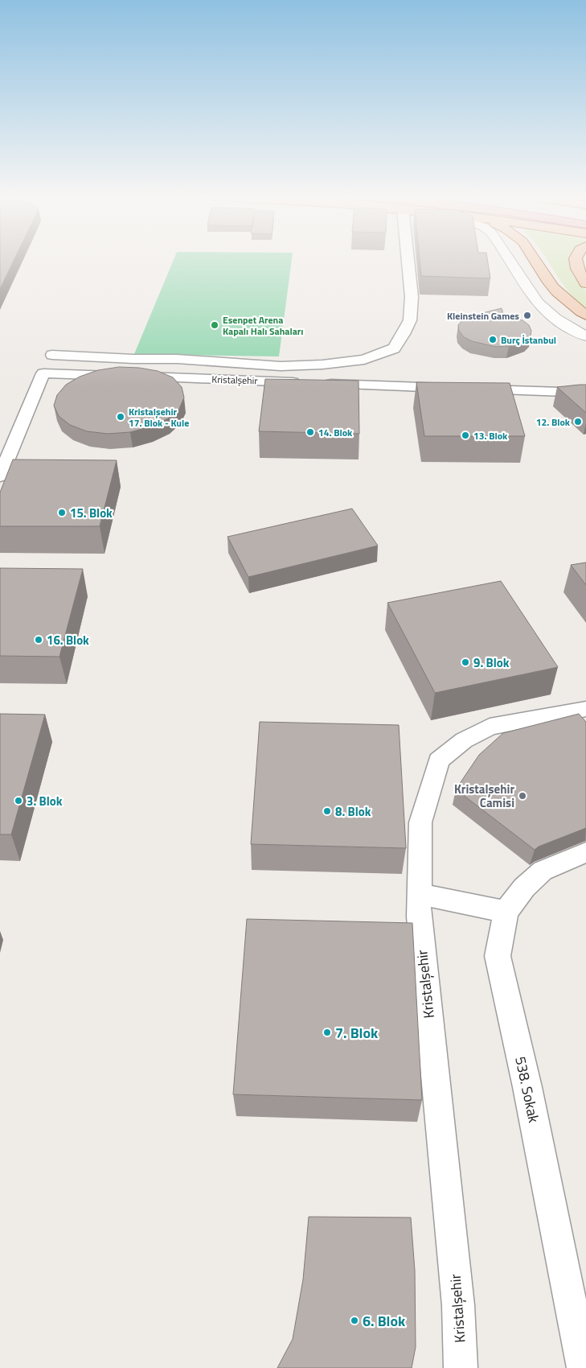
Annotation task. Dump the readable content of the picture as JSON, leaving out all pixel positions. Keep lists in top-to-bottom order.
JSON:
{
  "streets": {
    "street": ["Kristalşehir", "538. Sokak"]
  },
  "places": [
    "Kleinstein Games",
    "Esenpet Arena Kapalı Halı Sahaları",
    "Burç İstanbul",
    "Kristalşehir 17. Blok - Kule",
    "12. Blok",
    "14. Blok",
    "13. Blok",
    "15. Blok",
    "16. Blok",
    "9. Blok",
    "Kristalşehir Camisi",
    "3. Blok",
    "8. Blok",
    "7. Blok",
    "6. Blok"
  ]
}
